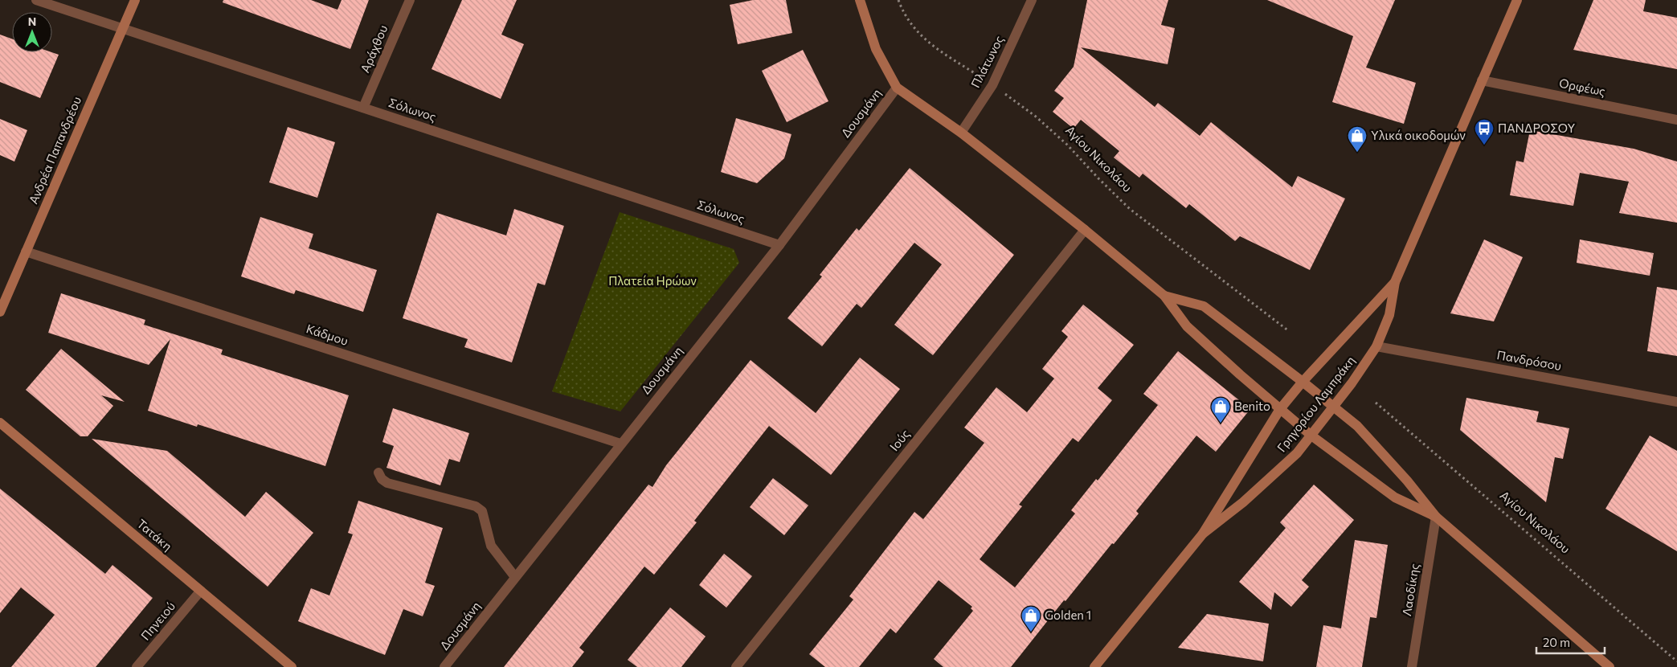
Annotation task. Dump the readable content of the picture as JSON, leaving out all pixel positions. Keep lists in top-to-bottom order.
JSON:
{
  "streets": {
    "street": [
      "Αράχθου",
      "Πλάτωνος",
      "Ορφέως",
      "Σόλωνος",
      "Δουσμάνη",
      "Ανδρέα Παπανδρέου",
      "Κάδμου",
      "Πανδρόσου",
      "Γρηγορίου Λαμπράκη",
      "Ιούς",
      "Τατάκη",
      "Λαοδίκης",
      "Πηνειού"
    ],
    "path": ["Αγίου Νικολάου"]
  },
  "crossings": [
    ["Αράχθου", "Σόλωνος"],
    ["Πλάτωνος", "Αγίου Νικολάου"],
    ["Ορφέως", "Γρηγορίου Λαμπράκη"],
    ["Σόλωνος", "Δουσμάνη"],
    ["Σόλωνος", "Ανδρέα Παπανδρέου"],
    ["Δουσμάνη", "Κάδμου"],
    ["Ανδρέα Παπανδρέου", "Κάδμου"],
    ["Πανδρόσου", "Γρηγορίου Λαμπράκη"],
    ["Τατάκη", "Πηνειού"]
  ],
  "parks": ["Πλατεία Ηρώων"],
  "places": {
    "bus stop": ["ΠΑΝΔΡΟΣΟΥ"],
    "shop": ["Υλικά οικοδομών", "Benito", "Golden 1"]
  },
  "scale_bar": "20 m",
  "north": "top"
}
